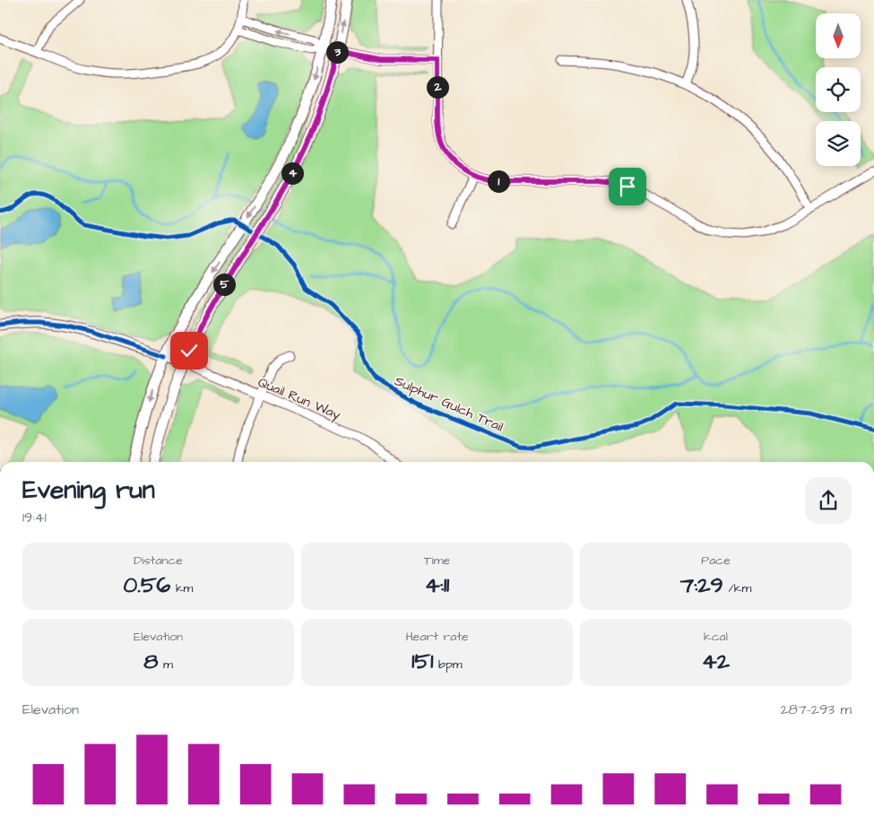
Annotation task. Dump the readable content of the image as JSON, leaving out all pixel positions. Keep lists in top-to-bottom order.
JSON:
{
  "streets": {
    "street": ["Quail Run Way"],
    "cycle path": ["Sulphur Gulch Trail"]
  },
  "north": "bottom",
  "page": {
    "pins": [
      "3",
      "2",
      "4",
      "1",
      "5"
    ],
    "heading": ["Evening run", "19:41"],
    "stats": [
      ["Distance", "0.56 km"],
      ["Time", "4:11"],
      ["Pace", "7:29 /km"],
      ["Elevation", "8 m"],
      ["Heart rate", "151 bpm"],
      ["kcal", "42"]
    ],
    "chart": ["Elevation", "287–293 m"]
  }
}
